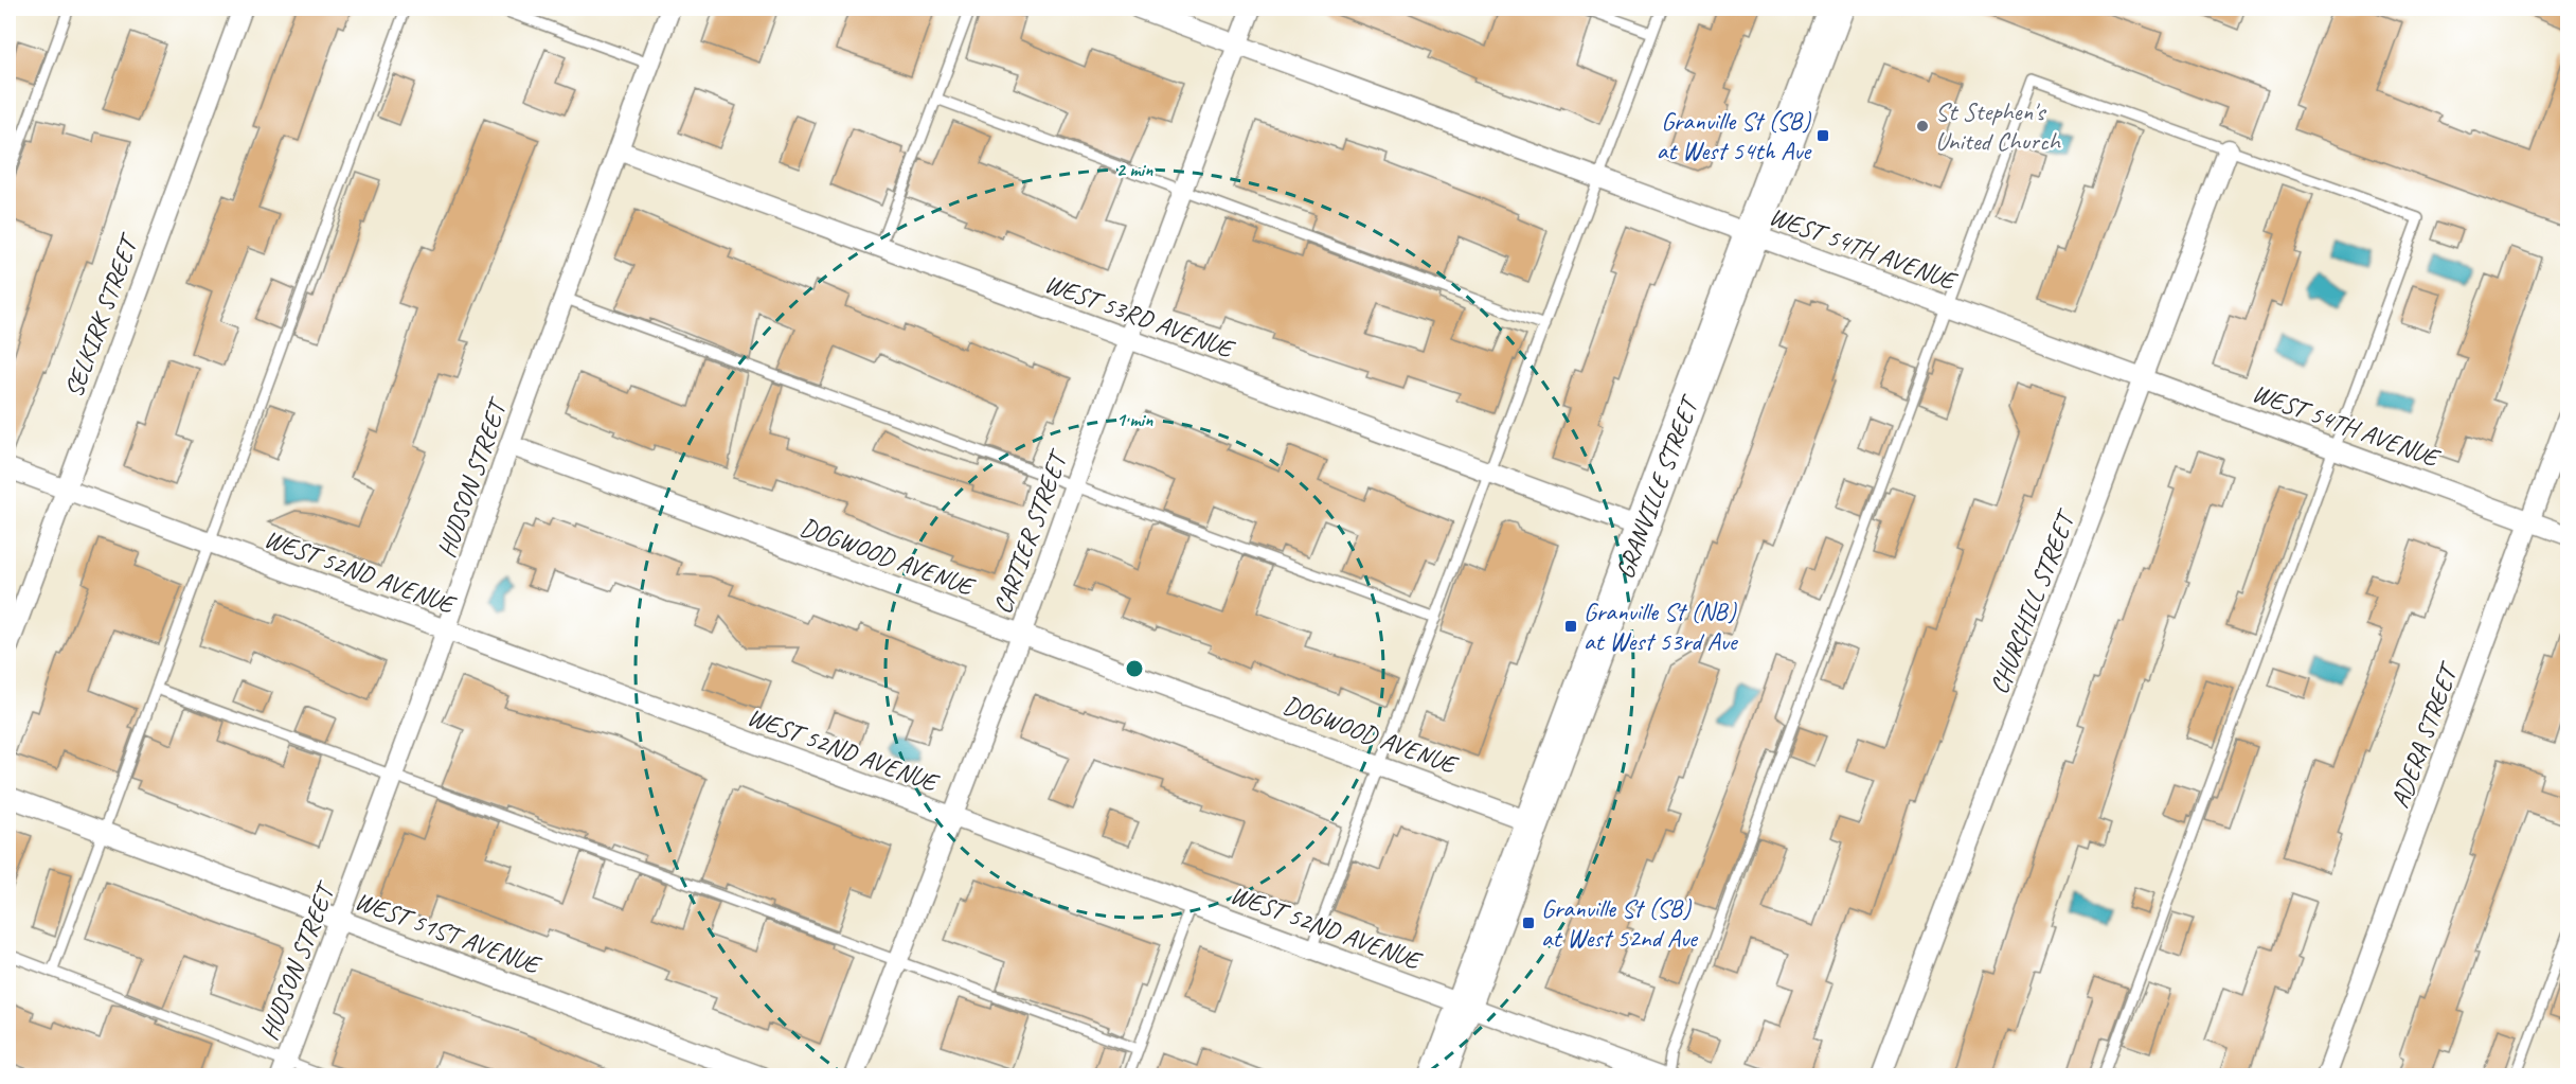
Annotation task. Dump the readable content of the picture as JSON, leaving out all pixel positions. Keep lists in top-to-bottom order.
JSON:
{
  "streets": {
    "highway": ["GRANVILLE STREET"],
    "street": [
      "WEST 54TH AVENUE",
      "WEST 53RD AVENUE",
      "SELKIRK STREET",
      "HUDSON STREET",
      "CARTIER STREET",
      "DOGWOOD AVENUE",
      "WEST 52ND AVENUE",
      "CHURCHILL STREET",
      "ADERA STREET",
      "WEST 51ST AVENUE"
    ]
  },
  "crossings": [
    ["WEST 54TH AVENUE", "GRANVILLE STREET"],
    ["WEST 54TH AVENUE", "CARTIER STREET"],
    ["WEST 54TH AVENUE", "CHURCHILL STREET"],
    ["WEST 54TH AVENUE", "ADERA STREET"],
    ["WEST 53RD AVENUE", "HUDSON STREET"],
    ["WEST 53RD AVENUE", "GRANVILLE STREET"],
    ["WEST 53RD AVENUE", "CARTIER STREET"],
    ["SELKIRK STREET", "WEST 52ND AVENUE"],
    ["HUDSON STREET", "DOGWOOD AVENUE"],
    ["HUDSON STREET", "WEST 52ND AVENUE"],
    ["HUDSON STREET", "WEST 51ST AVENUE"],
    ["GRANVILLE STREET", "DOGWOOD AVENUE"],
    ["GRANVILLE STREET", "WEST 52ND AVENUE"],
    ["CARTIER STREET", "DOGWOOD AVENUE"],
    ["CARTIER STREET", "WEST 52ND AVENUE"]
  ],
  "places": {
    "other": ["St Stephen's United Church"],
    "transit": ["Granville St (SB) at West 54th Ave", "Granville St (NB) at West 53rd Ave", "Granville St (SB) at West 52nd Ave"]
  },
  "rings": ["2 min", "1 min"]
}
